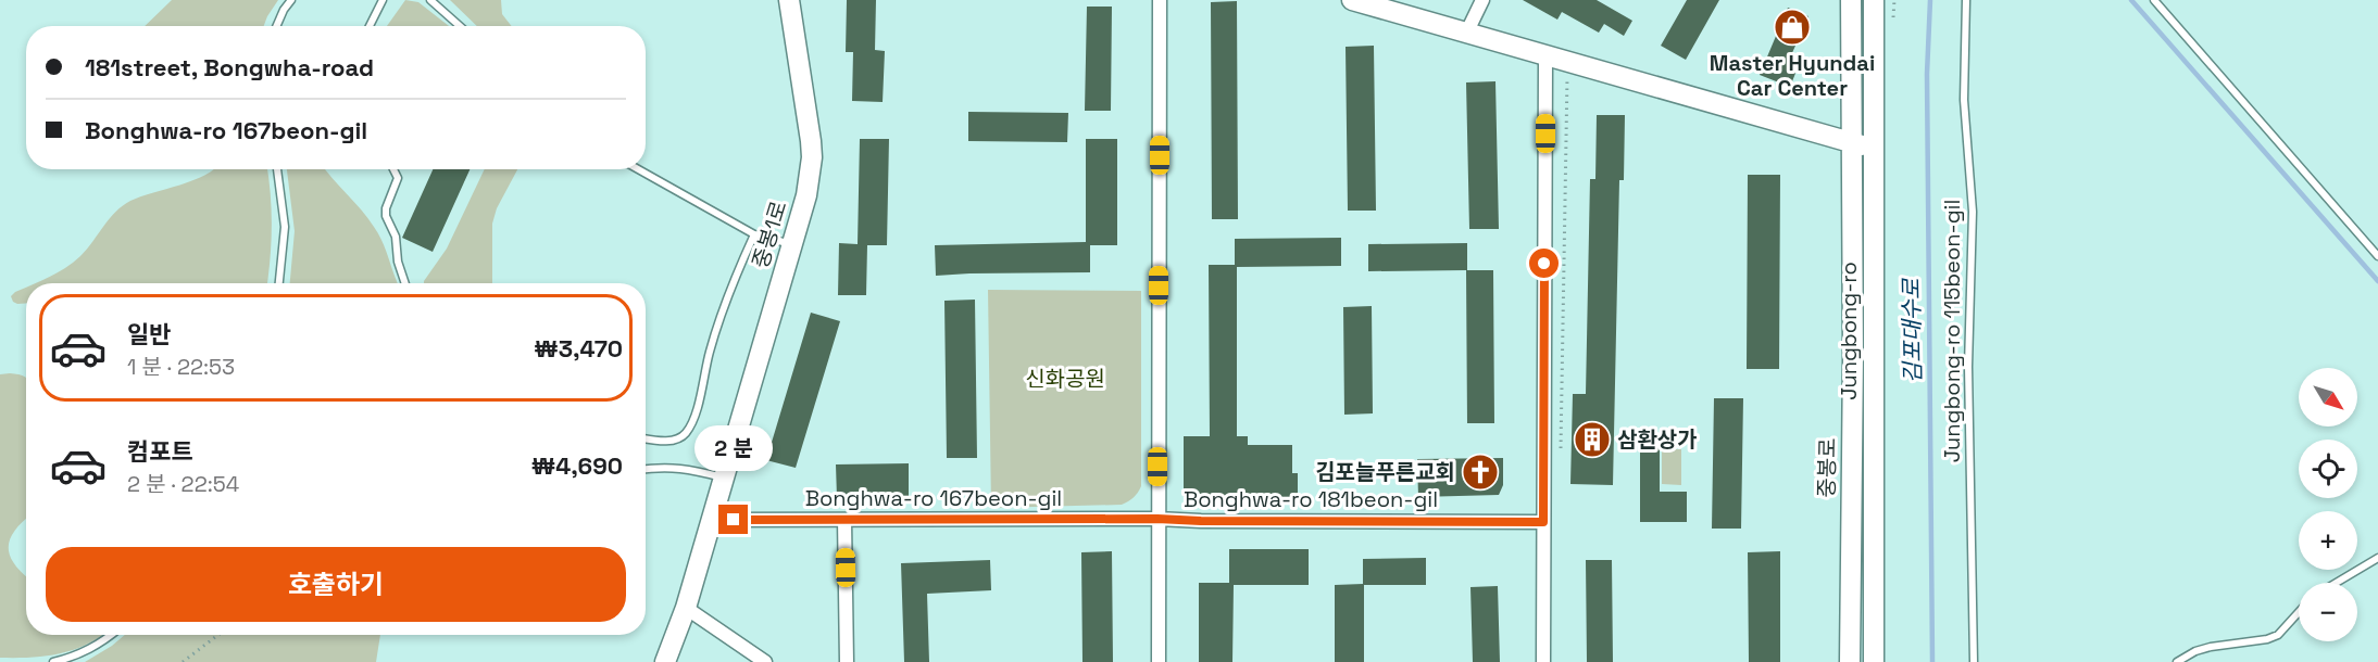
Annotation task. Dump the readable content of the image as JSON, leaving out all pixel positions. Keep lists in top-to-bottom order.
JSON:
{
  "streets": {
    "street": [
      "중봉1로",
      "Jungbong-ro",
      "중봉로",
      "Bonghwa-ro 167beon-gil",
      "Bonghwa-ro 181beon-gil"
    ],
    "lane": ["Jungbong-ro 115beon-gil"]
  },
  "crossings": [
    ["중봉1로", "Bonghwa-ro 167beon-gil"],
    ["Bonghwa-ro 167beon-gil", "Bonghwa-ro 181beon-gil"]
  ],
  "water": ["김포대수로"],
  "parks": ["신화공원"],
  "places": {
    "shop": ["Master Hyundai Car Center"],
    "building": ["삼환상가"],
    "church": ["김포늘푸른교회"]
  },
  "north": "bottom right",
  "page": {
    "banner": ["181street, Bongwha-road", "Bonghwa-ro 167beon-gil"],
    "list": [
      {
        "name": "일반",
        "note": "1 분 · 22:53",
        "value": "₩3,470"
      },
      {
        "name": "컴포트",
        "note": "2 분 · 22:54",
        "value": "₩4,690"
      }
    ],
    "map_buttons": ["+", "−"],
    "bubble": "2 분",
    "buttons": "호출하기"
  }
}
